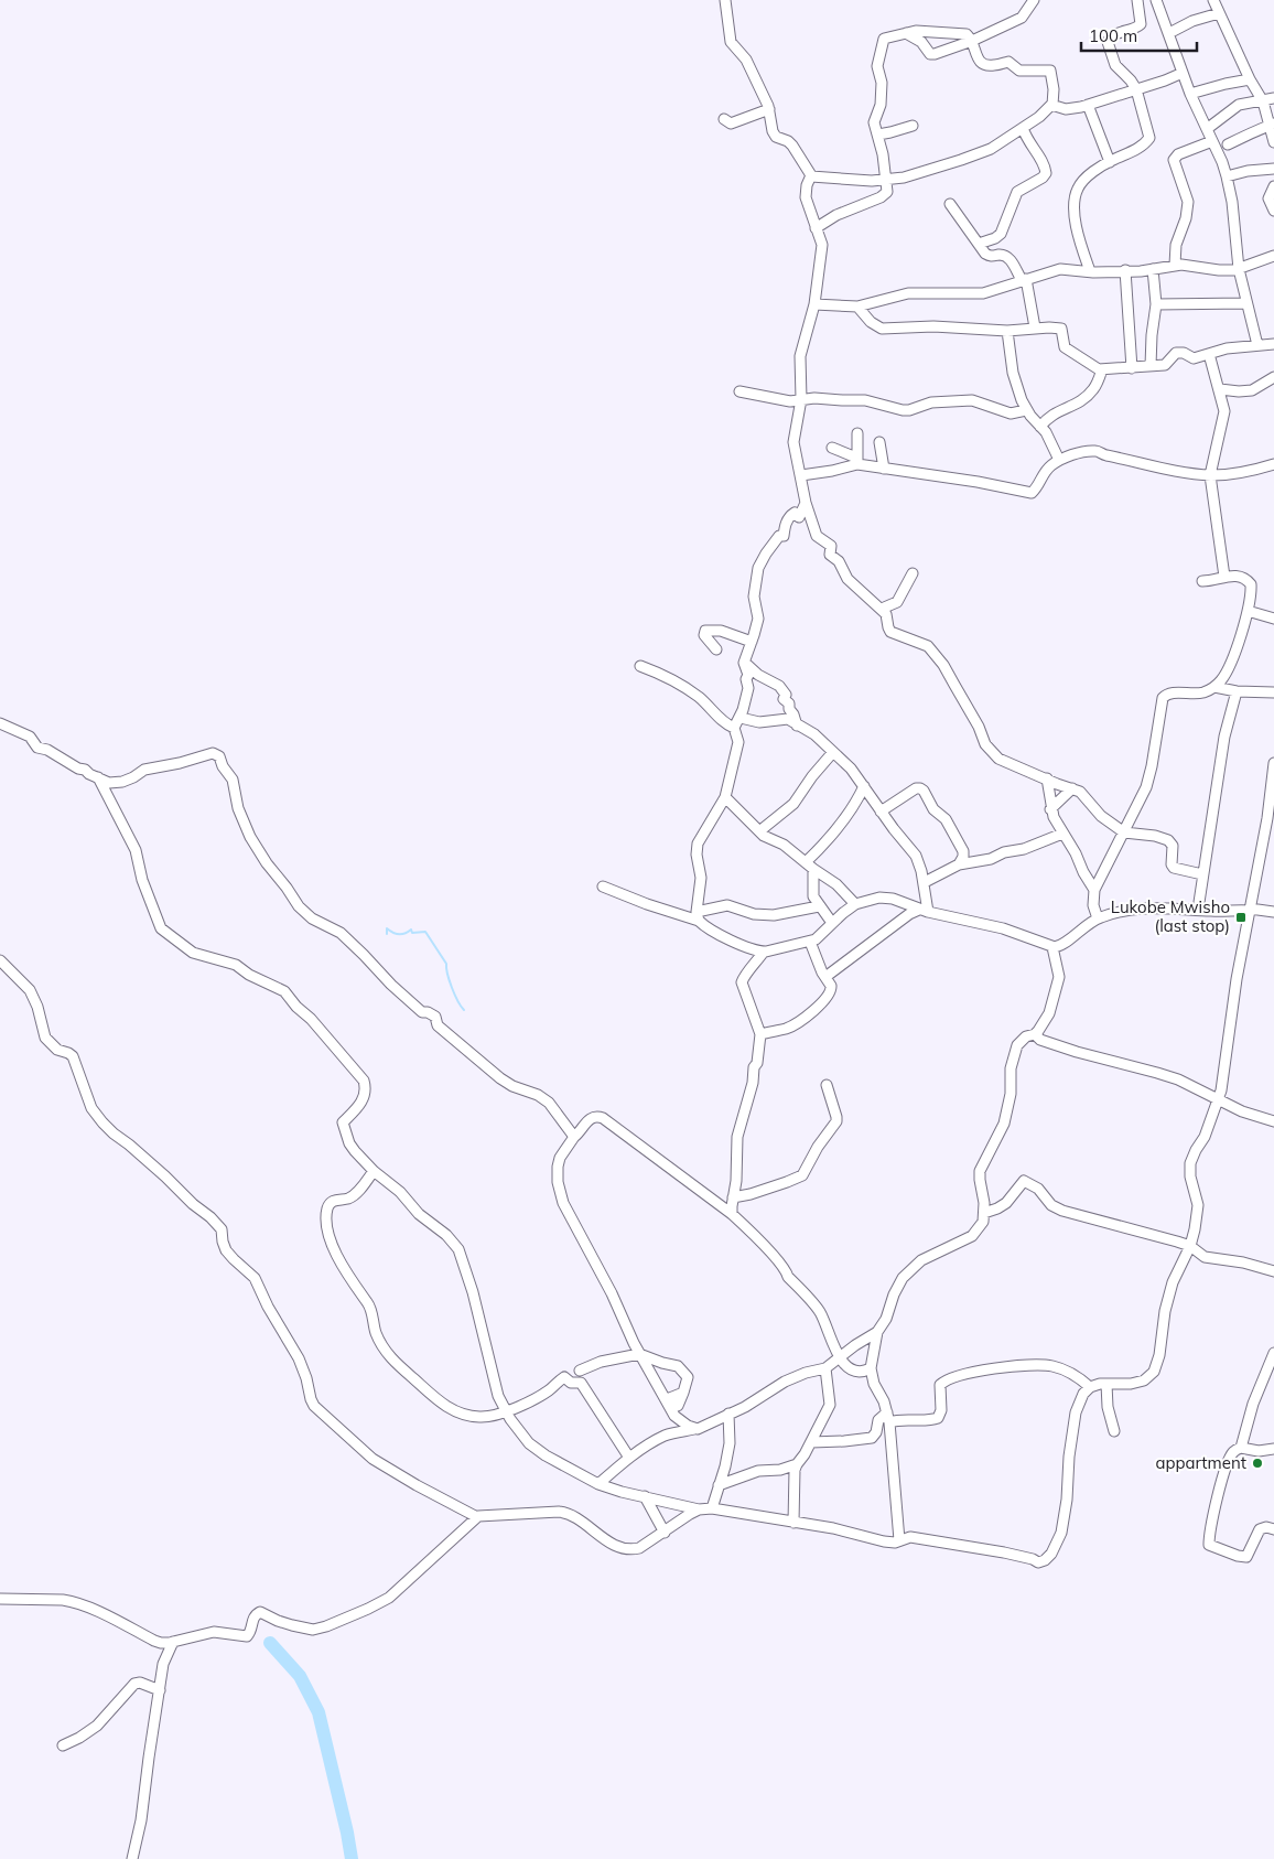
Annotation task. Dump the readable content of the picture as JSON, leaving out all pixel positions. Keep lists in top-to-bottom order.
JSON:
{
  "places": {
    "transit": ["Lukobe Mwisho (last stop)"],
    "other": ["appartment"]
  },
  "scale_bar": "100 m"
}
